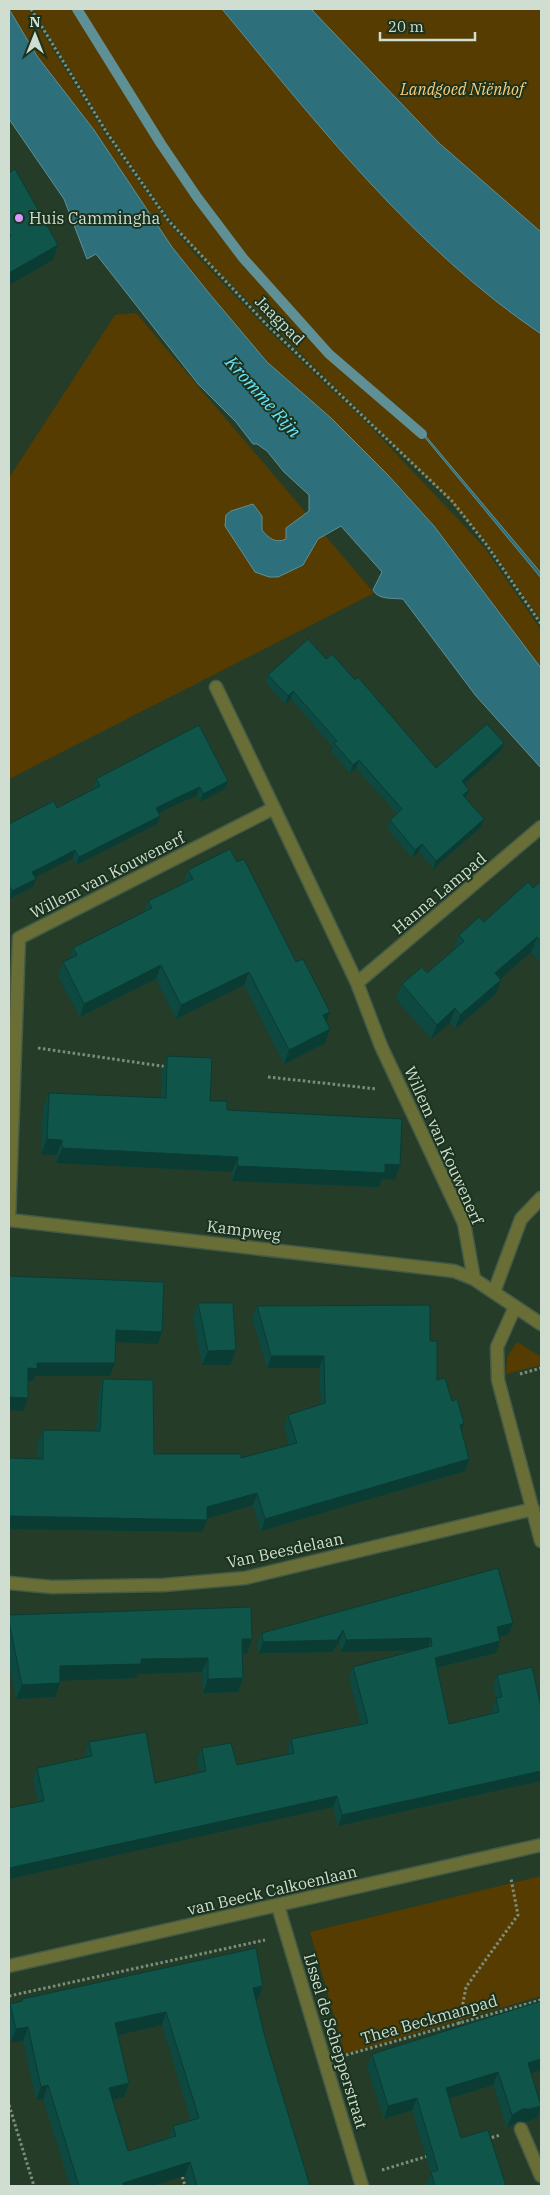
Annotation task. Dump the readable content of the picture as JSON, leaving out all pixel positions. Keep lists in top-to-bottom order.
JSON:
{
  "streets": {
    "street": [
      "Willem van Kouwenerf",
      "Hanna Lampad",
      "Kampweg",
      "Van Beesdelaan",
      "van Beeck Calkoenlaan",
      "IJssel de Schepperstraat"
    ],
    "path": ["Jaagpad", "Thea Beckmanpad"]
  },
  "crossings": [
    ["Willem van Kouwenerf", "Hanna Lampad"],
    ["Willem van Kouwenerf", "Kampweg"],
    ["van Beeck Calkoenlaan", "IJssel de Schepperstraat"],
    ["Thea Beckmanpad", "IJssel de Schepperstraat"]
  ],
  "water": ["Kromme Rijn"],
  "parks": ["Landgoed Niënhof"],
  "places": ["Huis Cammingha"],
  "scale_bar": "20 m",
  "north": "top"
}
